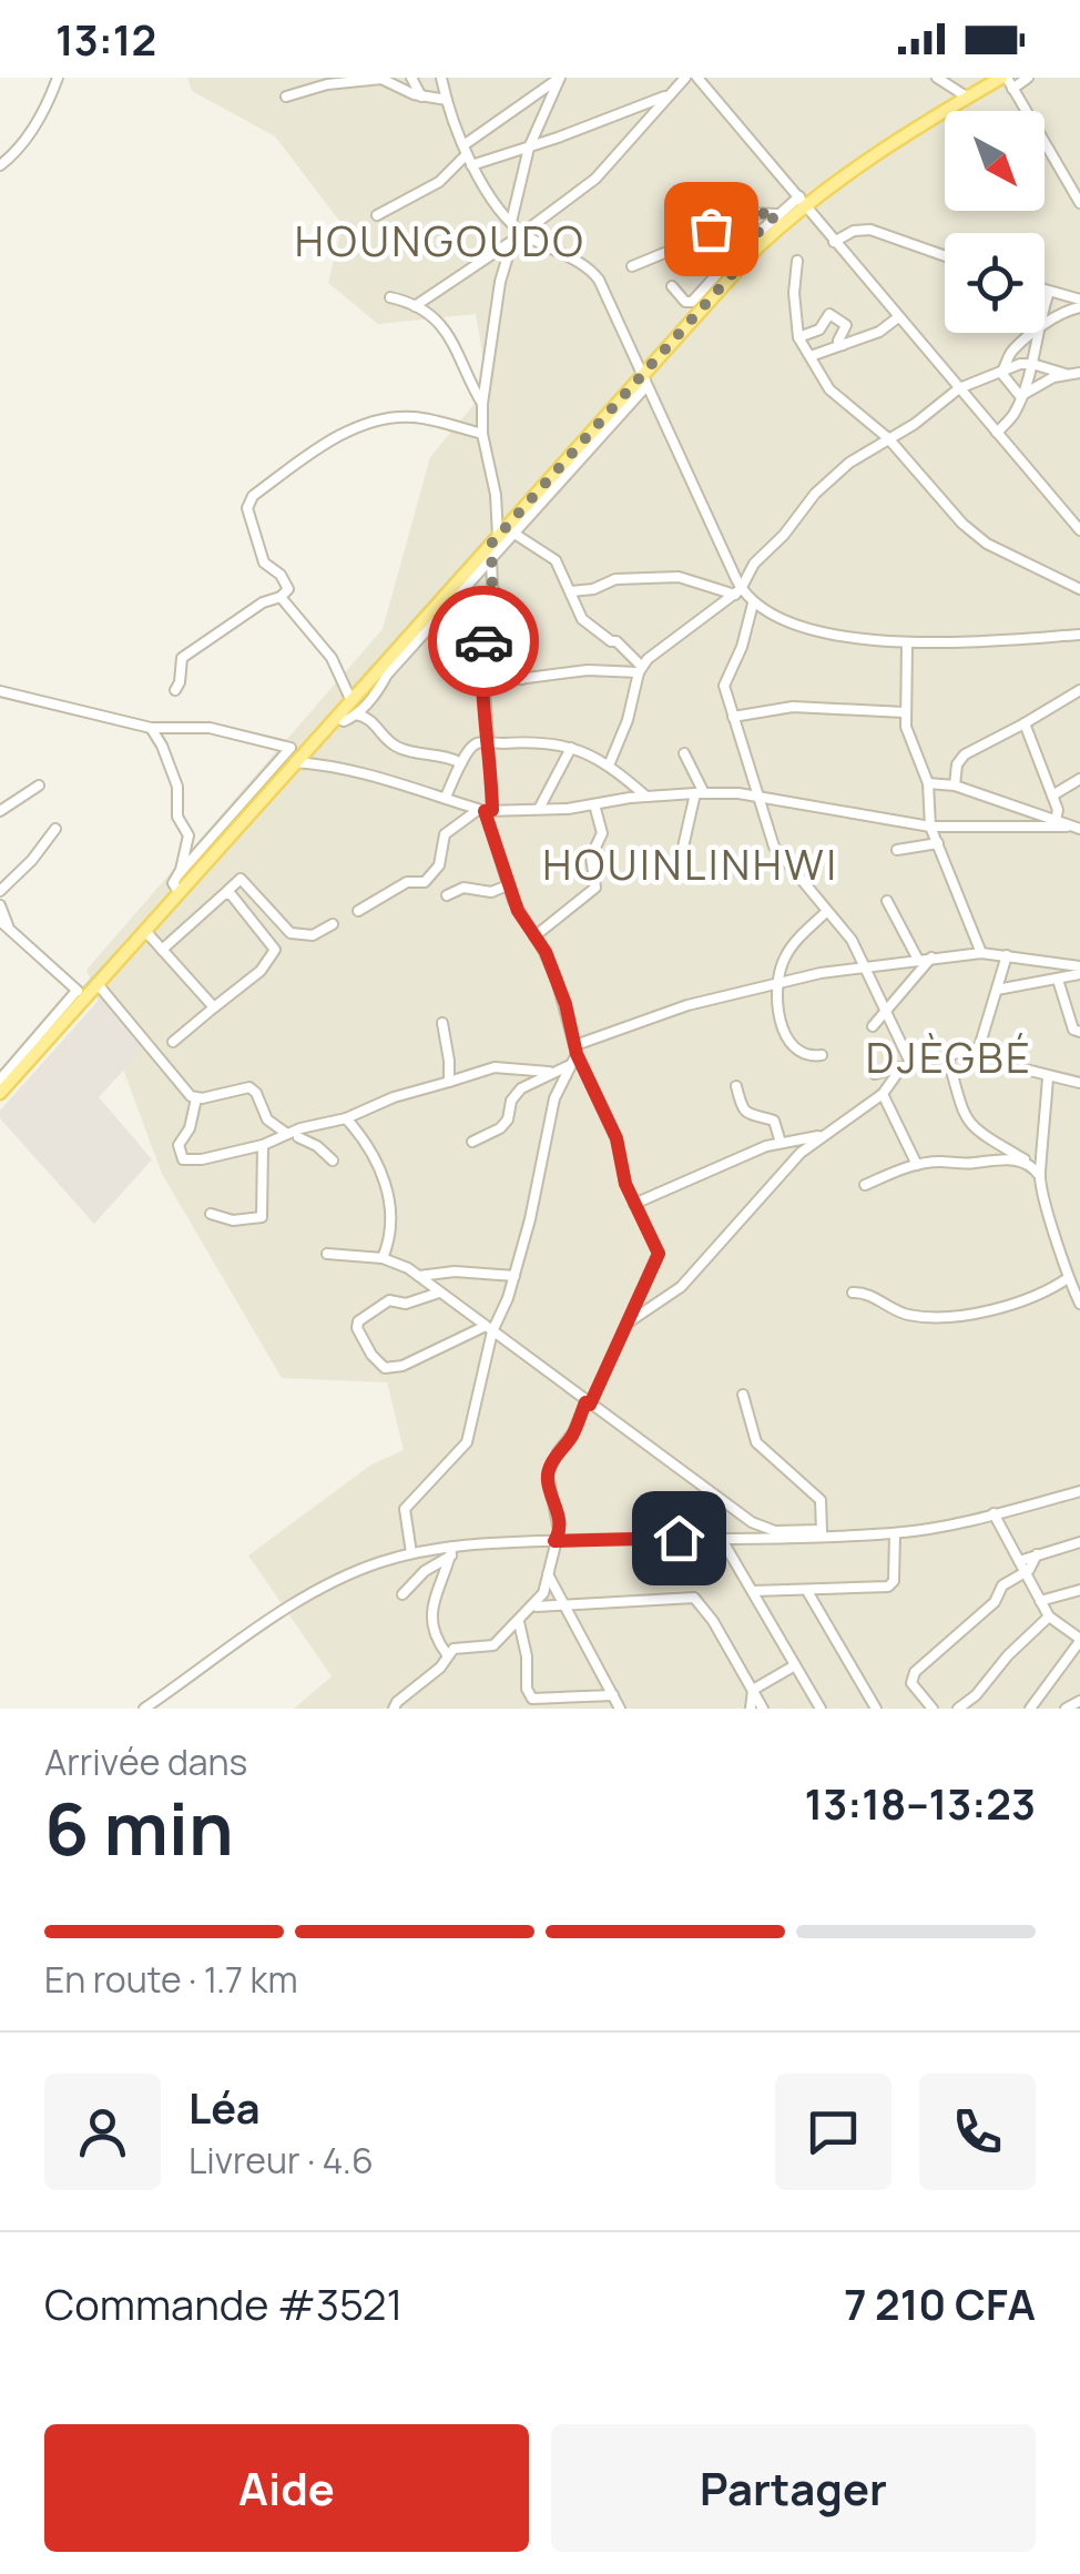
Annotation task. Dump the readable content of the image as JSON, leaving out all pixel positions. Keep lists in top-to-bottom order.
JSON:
{
  "districts": ["HOUNGOUDO", "HOUINLINHWI", "DJÈGBÉ"],
  "north": "bottom right",
  "page": {
    "status": "13:12",
    "heading": ["6 min", "Arrivée dans", "13:18–13:23"],
    "panel": [
      "Léa",
      "Livreur · 4.6",
      "Commande #3521",
      "7 210 CFA"
    ],
    "bar": "En route · 1.7 km",
    "buttons": ["Aide", "Partager"]
  }
}
